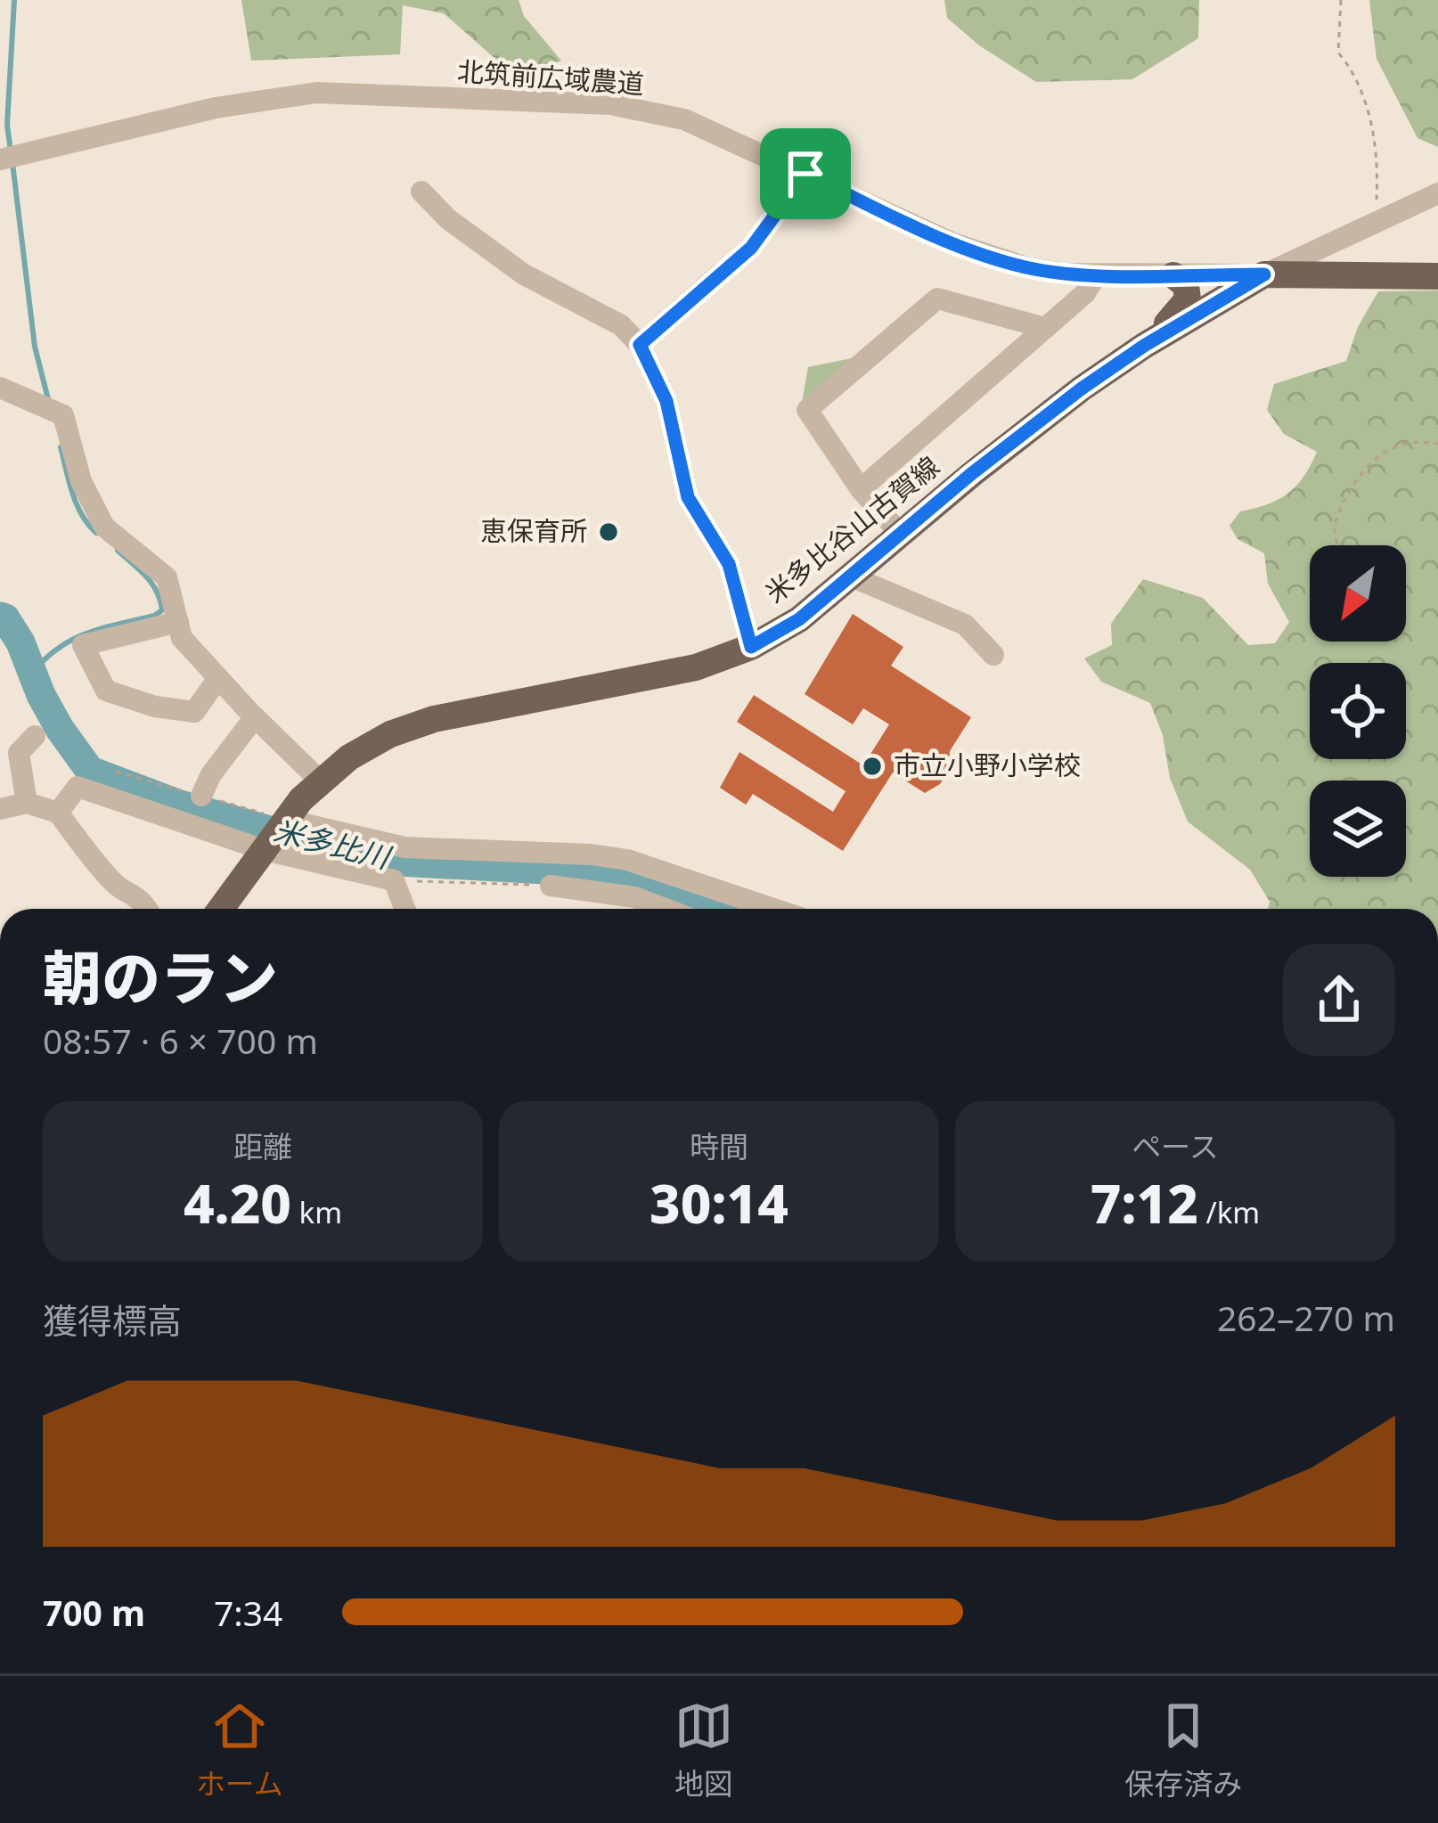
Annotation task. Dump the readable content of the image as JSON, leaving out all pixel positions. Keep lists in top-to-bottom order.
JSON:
{
  "streets": {
    "main road": ["米多比谷山古賀線"],
    "street": ["北筑前広域農道"]
  },
  "crossings": [
    ["北筑前広域農道", "米多比谷山古賀線"]
  ],
  "water": ["米多比川"],
  "places": ["恵保育所", "市立小野小学校"],
  "north": "bottom left",
  "page": {
    "heading": ["朝のラン", "08:57 · 6 × 700 m"],
    "stats": [
      ["距離", "4.20 km"],
      ["時間", "30:14"],
      ["ペース", "7:12 /km"]
    ],
    "chart": ["獲得標高", "262–270 m"],
    "list": [
      {
        "name": "700 m",
        "note": "7:34"
      }
    ],
    "tabs": ["ホーム", "地図", "保存済み"]
  }
}
